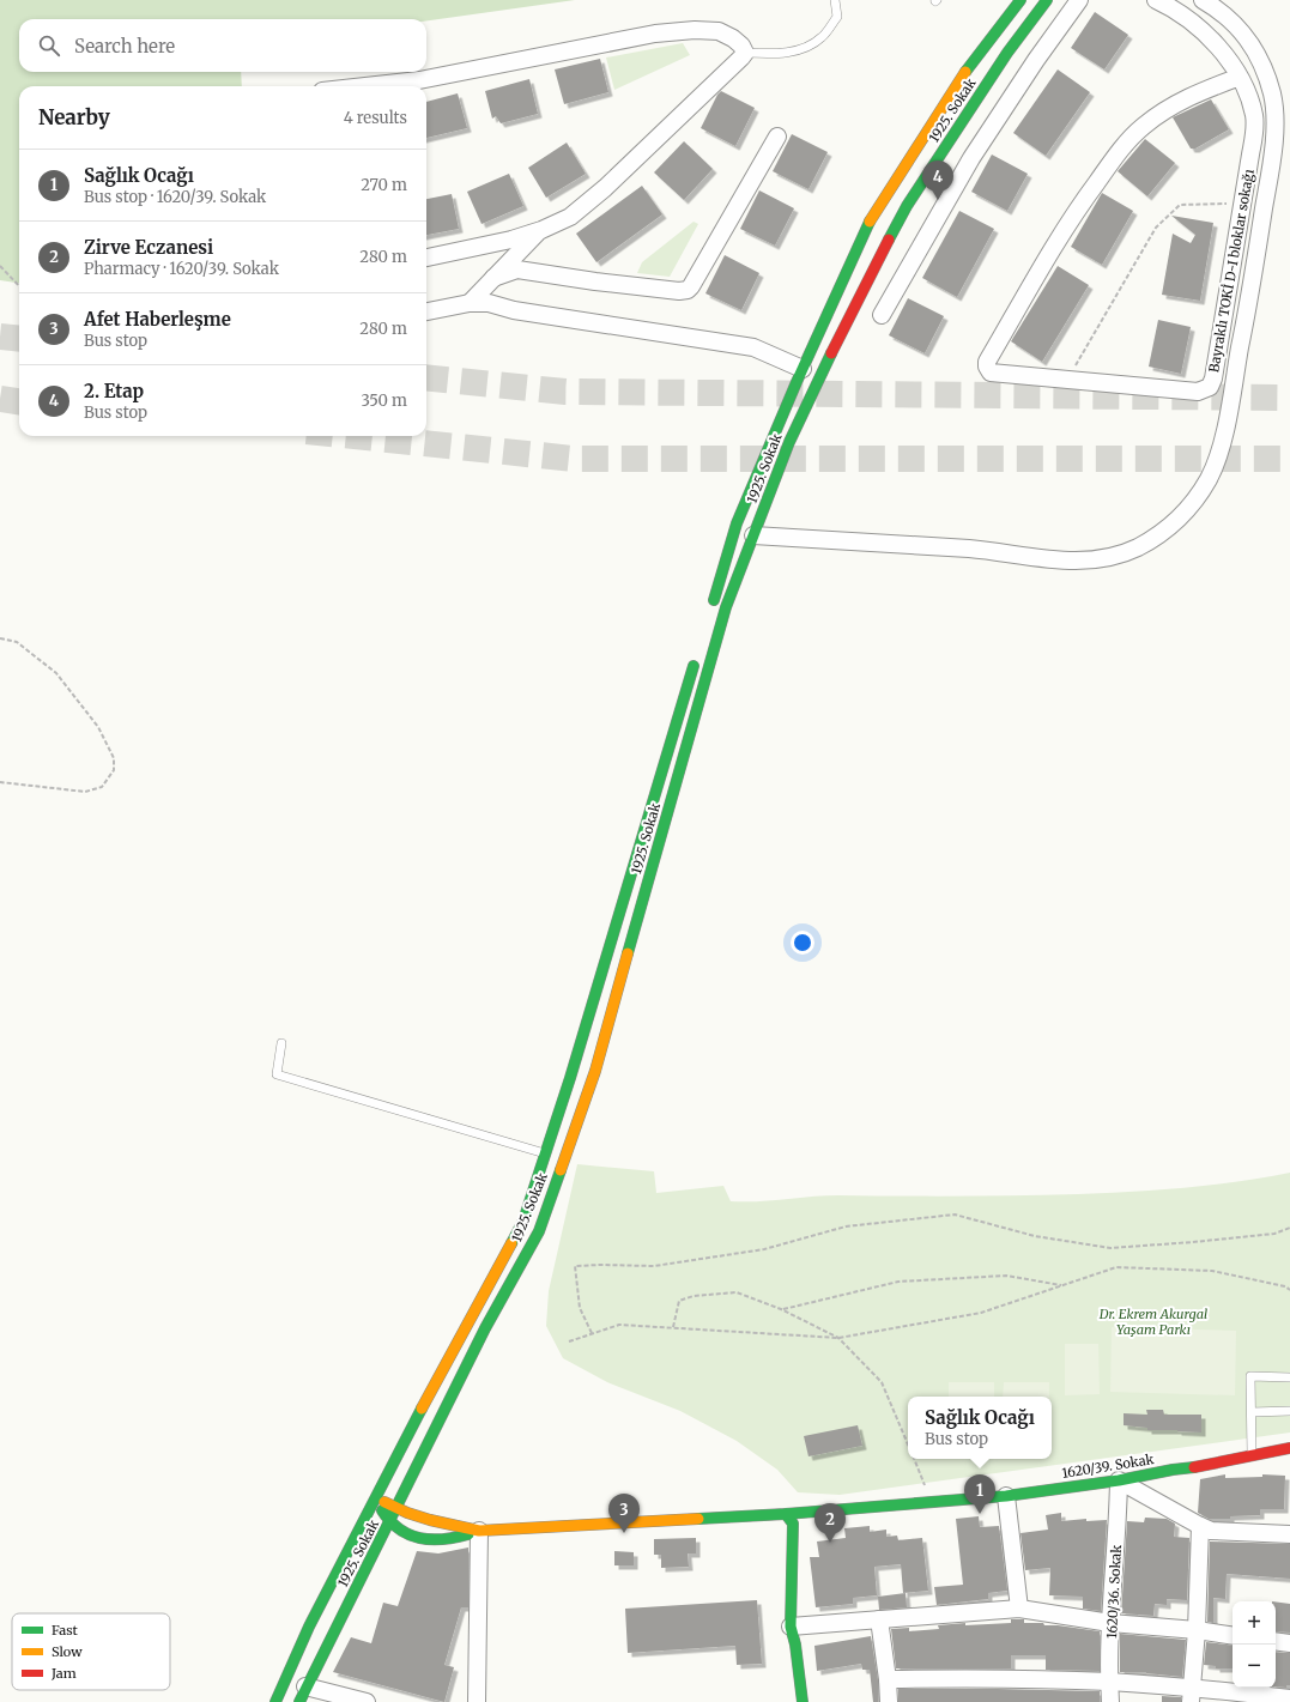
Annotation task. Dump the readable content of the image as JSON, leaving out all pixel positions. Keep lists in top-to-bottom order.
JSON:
{
  "streets": {
    "main road": ["1925. Sokak", "1620/39. Sokak"],
    "street": ["Bayraklı TOKİ D-I bloklar sokağı", "1620/36. Sokak"]
  },
  "crossings": [
    ["1620/39. Sokak", "1620/36. Sokak"]
  ],
  "parks": ["Dr. Ekrem Akurgal Yaşam Parkı"],
  "legend": ["Fast", "Slow", "Jam"],
  "page": {
    "search": "Search here",
    "heading": ["Nearby", "4 results"],
    "list": [
      {
        "mark": "1",
        "name": "Sağlık Ocağı",
        "note": "Bus stop · 1620/39. Sokak",
        "value": "270 m"
      },
      {
        "mark": "2",
        "name": "Zirve Eczanesi",
        "note": "Pharmacy · 1620/39. Sokak",
        "value": "280 m"
      },
      {
        "mark": "3",
        "name": "Afet Haberleşme",
        "note": "Bus stop",
        "value": "280 m"
      },
      {
        "mark": "4",
        "name": "2. Etap",
        "note": "Bus stop",
        "value": "350 m"
      }
    ],
    "pins": [
      "4",
      "1",
      "3",
      "2"
    ],
    "popup": ["Sağlık Ocağı", "Bus stop"],
    "map_buttons": ["+", "−"]
  }
}
